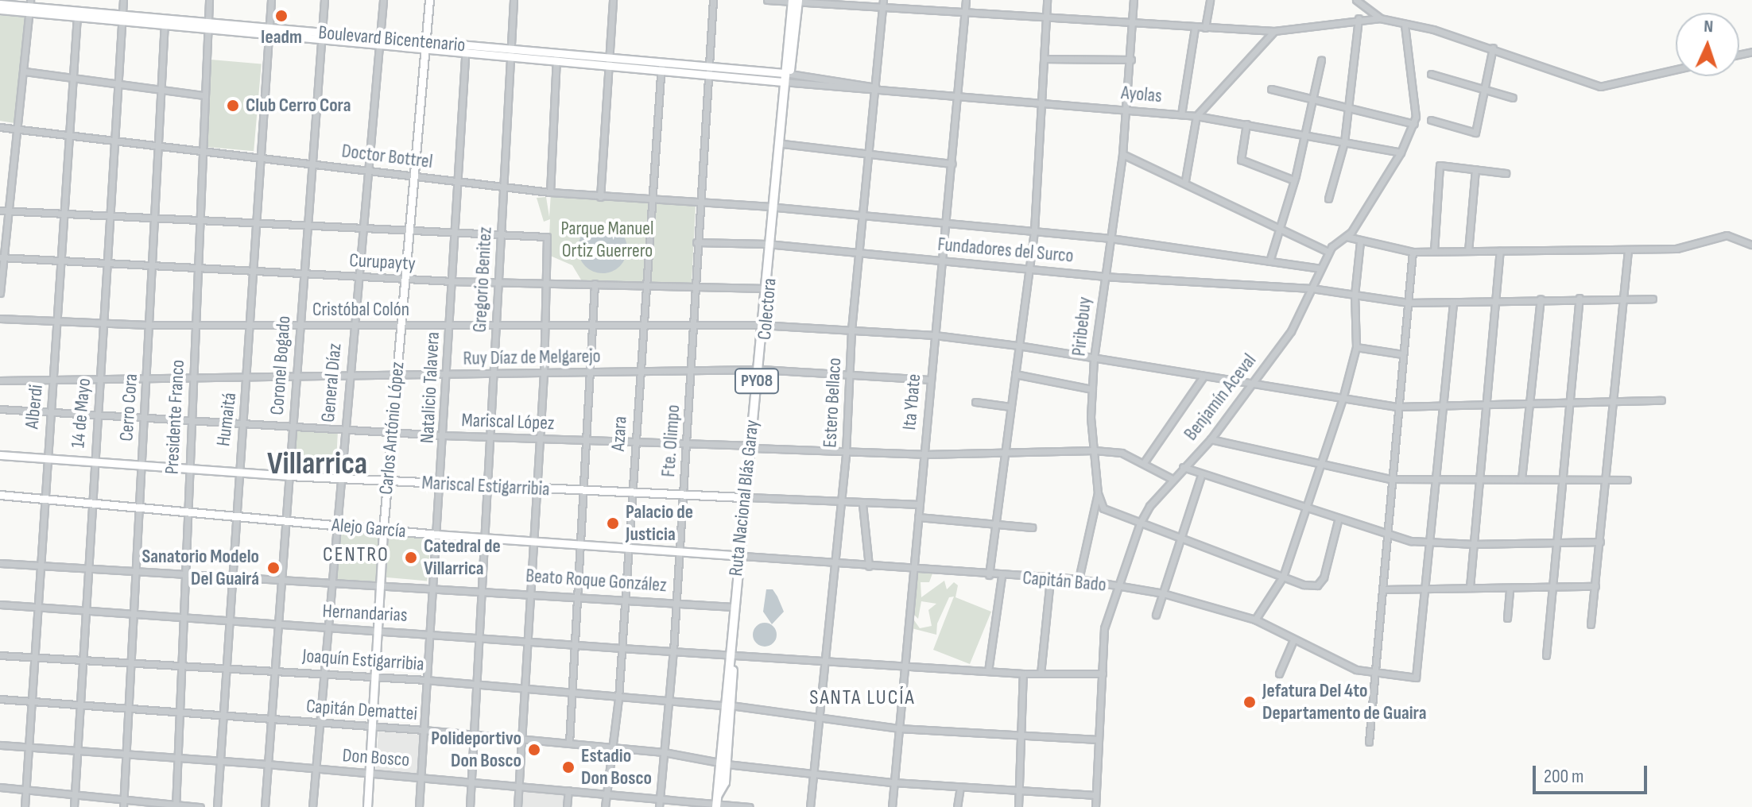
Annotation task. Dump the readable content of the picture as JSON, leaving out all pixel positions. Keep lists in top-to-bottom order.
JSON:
{
  "streets": {
    "highway": ["PY08", "Ruta Nacional Blás Garay"],
    "main road": [
      "Boulevard Bicentenario",
      "Colectora",
      "Carlos António López",
      "Mariscal Estigarribia",
      "Alejo García"
    ],
    "street": [
      "Ayolas",
      "Doctor Bottrel",
      "Fundadores del Surco",
      "Curupayty",
      "Gregorio Benitez",
      "Cristóbal Colón",
      "Piribebuy",
      "Ruy Díaz de Melgarejo",
      "Coronel Bogado",
      "General Díaz",
      "Natalicio Talavera",
      "Benjamín Aceval",
      "Ita Ybate",
      "Estero Bellaco",
      "Alberdi",
      "Cerro Cora",
      "14 de Mayo",
      "Presidente Franco",
      "Humaitá",
      "Mariscal López",
      "Azara",
      "Fte. Olimpo",
      "Beato Roque González",
      "Capitán Bado",
      "Hernandarias",
      "Joaquín Estigarribia",
      "Capitán Demattei",
      "Don Bosco"
    ]
  },
  "crossings": [
    ["Boulevard Bicentenario", "Ayolas"],
    ["Boulevard Bicentenario", "Gregorio Benitez"],
    ["Boulevard Bicentenario", "Coronel Bogado"],
    ["Boulevard Bicentenario", "General Díaz"],
    ["Boulevard Bicentenario", "Natalicio Talavera"],
    ["Boulevard Bicentenario", "Alberdi"],
    ["Boulevard Bicentenario", "Cerro Cora"],
    ["Boulevard Bicentenario", "14 de Mayo"],
    ["Boulevard Bicentenario", "Presidente Franco"],
    ["Boulevard Bicentenario", "Humaitá"],
    ["Boulevard Bicentenario", "Carlos António López"],
    ["Boulevard Bicentenario", "Azara"],
    ["Boulevard Bicentenario", "Fte. Olimpo"],
    ["Boulevard Bicentenario", "Ruta Nacional Blás Garay"],
    ["Ayolas", "Piribebuy"],
    ["Ayolas", "Benjamín Aceval"],
    ["Ayolas", "Ita Ybate"],
    ["Ayolas", "Estero Bellaco"],
    ["Ayolas", "Ruta Nacional Blás Garay"],
    ["Doctor Bottrel", "Gregorio Benitez"],
    ["Doctor Bottrel", "Piribebuy"],
    ["Doctor Bottrel", "Coronel Bogado"],
    ["Doctor Bottrel", "General Díaz"],
    ["Doctor Bottrel", "Natalicio Talavera"],
    ["Doctor Bottrel", "Benjamín Aceval"],
    ["Doctor Bottrel", "Ita Ybate"],
    ["Doctor Bottrel", "Estero Bellaco"],
    ["Doctor Bottrel", "Alberdi"],
    ["Doctor Bottrel", "Cerro Cora"],
    ["Doctor Bottrel", "14 de Mayo"],
    ["Doctor Bottrel", "Presidente Franco"],
    ["Doctor Bottrel", "Humaitá"],
    ["Doctor Bottrel", "Carlos António López"],
    ["Doctor Bottrel", "Azara"],
    ["Doctor Bottrel", "Fte. Olimpo"],
    ["Doctor Bottrel", "Ruta Nacional Blás Garay"],
    ["Fundadores del Surco", "Colectora"],
    ["Fundadores del Surco", "Piribebuy"],
    ["Fundadores del Surco", "Benjamín Aceval"],
    ["Fundadores del Surco", "Ita Ybate"],
    ["Fundadores del Surco", "Estero Bellaco"],
    ["Fundadores del Surco", "Fte. Olimpo"],
    ["Fundadores del Surco", "Ruta Nacional Blás Garay"],
    ["Curupayty", "Gregorio Benitez"],
    ["Curupayty", "Coronel Bogado"],
    ["Curupayty", "General Díaz"],
    ["Curupayty", "Natalicio Talavera"],
    ["Curupayty", "Alberdi"],
    ["Curupayty", "Cerro Cora"],
    ["Curupayty", "14 de Mayo"],
    ["Curupayty", "Presidente Franco"],
    ["Curupayty", "Humaitá"],
    ["Curupayty", "Carlos António López"],
    ["Curupayty", "Azara"],
    ["Curupayty", "Fte. Olimpo"],
    ["Curupayty", "Ruta Nacional Blás Garay"],
    ["Gregorio Benitez", "Cristóbal Colón"],
    ["Gregorio Benitez", "Ruy Díaz de Melgarejo"],
    ["Gregorio Benitez", "Mariscal López"],
    ["Gregorio Benitez", "Mariscal Estigarribia"],
    ["Gregorio Benitez", "Alejo García"],
    ["Gregorio Benitez", "Beato Roque González"],
    ["Gregorio Benitez", "Hernandarias"],
    ["Gregorio Benitez", "Joaquín Estigarribia"],
    ["Gregorio Benitez", "Capitán Demattei"],
    ["Gregorio Benitez", "Don Bosco"],
    ["Colectora", "Cristóbal Colón"],
    ["Colectora", "Ruta Nacional Blás Garay"],
    ["Cristóbal Colón", "Piribebuy"],
    ["Cristóbal Colón", "Coronel Bogado"],
    ["Cristóbal Colón", "General Díaz"],
    ["Cristóbal Colón", "Natalicio Talavera"],
    ["Cristóbal Colón", "Benjamín Aceval"],
    ["Cristóbal Colón", "Ita Ybate"],
    ["Cristóbal Colón", "Estero Bellaco"],
    ["Cristóbal Colón", "Alberdi"],
    ["Cristóbal Colón", "Cerro Cora"],
    ["Cristóbal Colón", "14 de Mayo"],
    ["Cristóbal Colón", "Presidente Franco"],
    ["Cristóbal Colón", "Humaitá"],
    ["Cristóbal Colón", "Carlos António López"],
    ["Cristóbal Colón", "Azara"],
    ["Cristóbal Colón", "Fte. Olimpo"],
    ["Cristóbal Colón", "Ruta Nacional Blás Garay"],
    ["Piribebuy", "Mariscal López"],
    ["Piribebuy", "Capitán Bado"],
    ["Ruy Díaz de Melgarejo", "Coronel Bogado"],
    ["Ruy Díaz de Melgarejo", "General Díaz"],
    ["Ruy Díaz de Melgarejo", "Natalicio Talavera"],
    ["Ruy Díaz de Melgarejo", "Ita Ybate"],
    ["Ruy Díaz de Melgarejo", "Estero Bellaco"],
    ["Ruy Díaz de Melgarejo", "Alberdi"],
    ["Ruy Díaz de Melgarejo", "Cerro Cora"],
    ["Ruy Díaz de Melgarejo", "14 de Mayo"],
    ["Ruy Díaz de Melgarejo", "Presidente Franco"],
    ["Ruy Díaz de Melgarejo", "Humaitá"],
    ["Ruy Díaz de Melgarejo", "Carlos António López"],
    ["Ruy Díaz de Melgarejo", "Azara"],
    ["Ruy Díaz de Melgarejo", "Fte. Olimpo"],
    ["Ruy Díaz de Melgarejo", "Ruta Nacional Blás Garay"],
    ["Coronel Bogado", "Mariscal López"],
    ["Coronel Bogado", "Mariscal Estigarribia"],
    ["Coronel Bogado", "Alejo García"],
    ["Coronel Bogado", "Beato Roque González"],
    ["Coronel Bogado", "Hernandarias"],
    ["Coronel Bogado", "Joaquín Estigarribia"],
    ["Coronel Bogado", "Capitán Demattei"],
    ["Coronel Bogado", "Don Bosco"],
    ["General Díaz", "Mariscal López"],
    ["General Díaz", "Mariscal Estigarribia"],
    ["General Díaz", "Alejo García"],
    ["General Díaz", "Beato Roque González"],
    ["General Díaz", "Hernandarias"],
    ["General Díaz", "Joaquín Estigarribia"],
    ["General Díaz", "Capitán Demattei"],
    ["General Díaz", "Don Bosco"],
    ["Natalicio Talavera", "Mariscal López"],
    ["Natalicio Talavera", "Mariscal Estigarribia"],
    ["Natalicio Talavera", "Alejo García"],
    ["Natalicio Talavera", "Beato Roque González"],
    ["Natalicio Talavera", "Hernandarias"],
    ["Natalicio Talavera", "Joaquín Estigarribia"],
    ["Natalicio Talavera", "Capitán Demattei"],
    ["Natalicio Talavera", "Don Bosco"],
    ["Benjamín Aceval", "Mariscal López"],
    ["Benjamín Aceval", "Capitán Bado"],
    ["Benjamín Aceval", "Hernandarias"],
    ["Benjamín Aceval", "Joaquín Estigarribia"],
    ["Benjamín Aceval", "Capitán Demattei"],
    ["Ita Ybate", "Mariscal López"],
    ["Ita Ybate", "Capitán Bado"],
    ["Ita Ybate", "Hernandarias"],
    ["Ita Ybate", "Joaquín Estigarribia"],
    ["Ita Ybate", "Capitán Demattei"],
    ["Estero Bellaco", "Mariscal López"],
    ["Estero Bellaco", "Capitán Bado"],
    ["Estero Bellaco", "Hernandarias"],
    ["Estero Bellaco", "Joaquín Estigarribia"],
    ["Estero Bellaco", "Capitán Demattei"],
    ["Alberdi", "Mariscal López"],
    ["Alberdi", "Mariscal Estigarribia"],
    ["Alberdi", "Alejo García"],
    ["Alberdi", "Beato Roque González"],
    ["Alberdi", "Hernandarias"],
    ["Alberdi", "Joaquín Estigarribia"],
    ["Alberdi", "Capitán Demattei"],
    ["Alberdi", "Don Bosco"],
    ["Cerro Cora", "Mariscal López"],
    ["Cerro Cora", "Mariscal Estigarribia"],
    ["Cerro Cora", "Alejo García"],
    ["Cerro Cora", "Beato Roque González"],
    ["Cerro Cora", "Hernandarias"],
    ["Cerro Cora", "Joaquín Estigarribia"],
    ["Cerro Cora", "Capitán Demattei"],
    ["Cerro Cora", "Don Bosco"],
    ["14 de Mayo", "Mariscal López"],
    ["14 de Mayo", "Mariscal Estigarribia"],
    ["14 de Mayo", "Alejo García"],
    ["14 de Mayo", "Beato Roque González"],
    ["14 de Mayo", "Hernandarias"],
    ["14 de Mayo", "Joaquín Estigarribia"],
    ["14 de Mayo", "Capitán Demattei"],
    ["14 de Mayo", "Don Bosco"],
    ["Presidente Franco", "Mariscal López"],
    ["Presidente Franco", "Mariscal Estigarribia"],
    ["Presidente Franco", "Alejo García"],
    ["Presidente Franco", "Beato Roque González"],
    ["Presidente Franco", "Hernandarias"],
    ["Presidente Franco", "Joaquín Estigarribia"],
    ["Presidente Franco", "Capitán Demattei"],
    ["Presidente Franco", "Don Bosco"],
    ["Humaitá", "Mariscal López"],
    ["Humaitá", "Mariscal Estigarribia"],
    ["Humaitá", "Alejo García"],
    ["Humaitá", "Beato Roque González"],
    ["Humaitá", "Hernandarias"],
    ["Humaitá", "Joaquín Estigarribia"],
    ["Humaitá", "Capitán Demattei"],
    ["Humaitá", "Don Bosco"],
    ["Mariscal López", "Carlos António López"],
    ["Mariscal López", "Azara"],
    ["Mariscal López", "Fte. Olimpo"],
    ["Mariscal López", "Ruta Nacional Blás Garay"],
    ["Carlos António López", "Mariscal Estigarribia"],
    ["Carlos António López", "Alejo García"],
    ["Carlos António López", "Beato Roque González"],
    ["Carlos António López", "Hernandarias"],
    ["Carlos António López", "Joaquín Estigarribia"],
    ["Carlos António López", "Capitán Demattei"],
    ["Carlos António López", "Don Bosco"],
    ["Azara", "Mariscal Estigarribia"],
    ["Azara", "Alejo García"],
    ["Azara", "Beato Roque González"],
    ["Azara", "Hernandarias"],
    ["Azara", "Joaquín Estigarribia"],
    ["Azara", "Capitán Demattei"],
    ["Azara", "Don Bosco"],
    ["Fte. Olimpo", "Mariscal Estigarribia"],
    ["Fte. Olimpo", "Alejo García"],
    ["Fte. Olimpo", "Beato Roque González"],
    ["Fte. Olimpo", "Hernandarias"],
    ["Fte. Olimpo", "Joaquín Estigarribia"],
    ["Fte. Olimpo", "Capitán Demattei"],
    ["Fte. Olimpo", "Don Bosco"],
    ["Mariscal Estigarribia", "Ruta Nacional Blás Garay"],
    ["Ruta Nacional Blás Garay", "Alejo García"],
    ["Ruta Nacional Blás Garay", "Beato Roque González"],
    ["Ruta Nacional Blás Garay", "Capitán Bado"],
    ["Ruta Nacional Blás Garay", "Hernandarias"],
    ["Ruta Nacional Blás Garay", "Joaquín Estigarribia"],
    ["Ruta Nacional Blás Garay", "Capitán Demattei"],
    ["Ruta Nacional Blás Garay", "Don Bosco"],
    ["Alejo García", "Capitán Bado"]
  ],
  "districts": ["Villarrica", "CENTRO", "SANTA LUCÍA"],
  "parks": ["Parque Manuel Ortiz Guerrero"],
  "places": [
    "Ieadm",
    "Club Cerro Cora",
    "Palacio de Justicia",
    "Catedral de Villarrica",
    "Sanatorio Modelo Del Guairá",
    "Jefatura Del 4to Departamento de Guaira",
    "Polideportivo Don Bosco",
    "Estadio Don Bosco"
  ],
  "scale_bar": "200 m",
  "north": "top"
}
